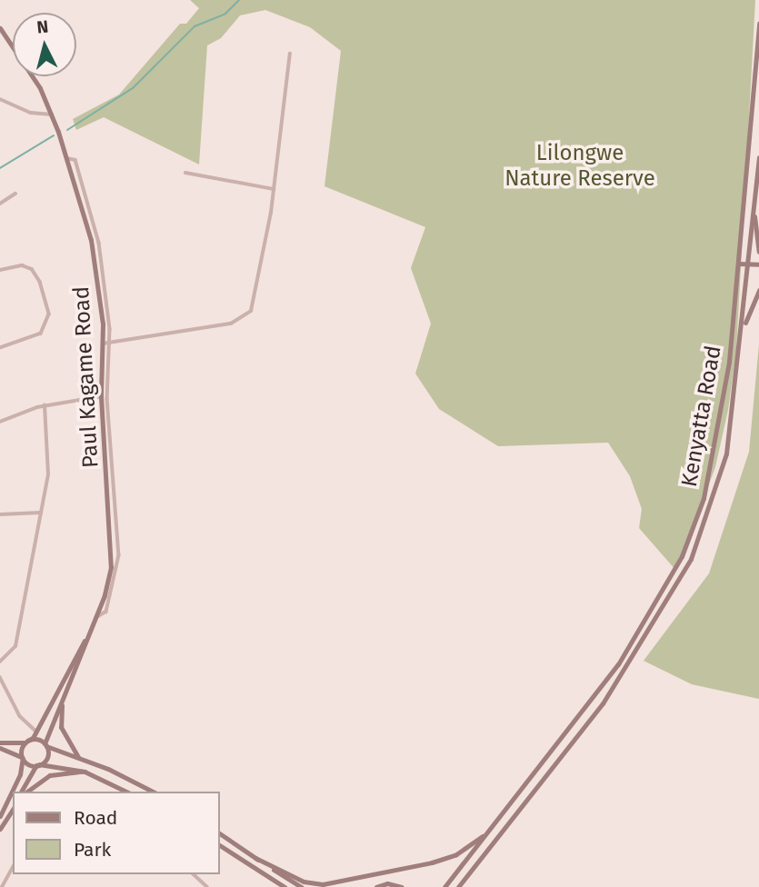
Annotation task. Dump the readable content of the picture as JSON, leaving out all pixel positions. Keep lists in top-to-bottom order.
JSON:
{
  "streets": {
    "main road": ["Paul Kagame Road", "Kenyatta Road"]
  },
  "parks": ["Lilongwe Nature Reserve"],
  "legend": ["Road", "Park"],
  "north": "top"
}
